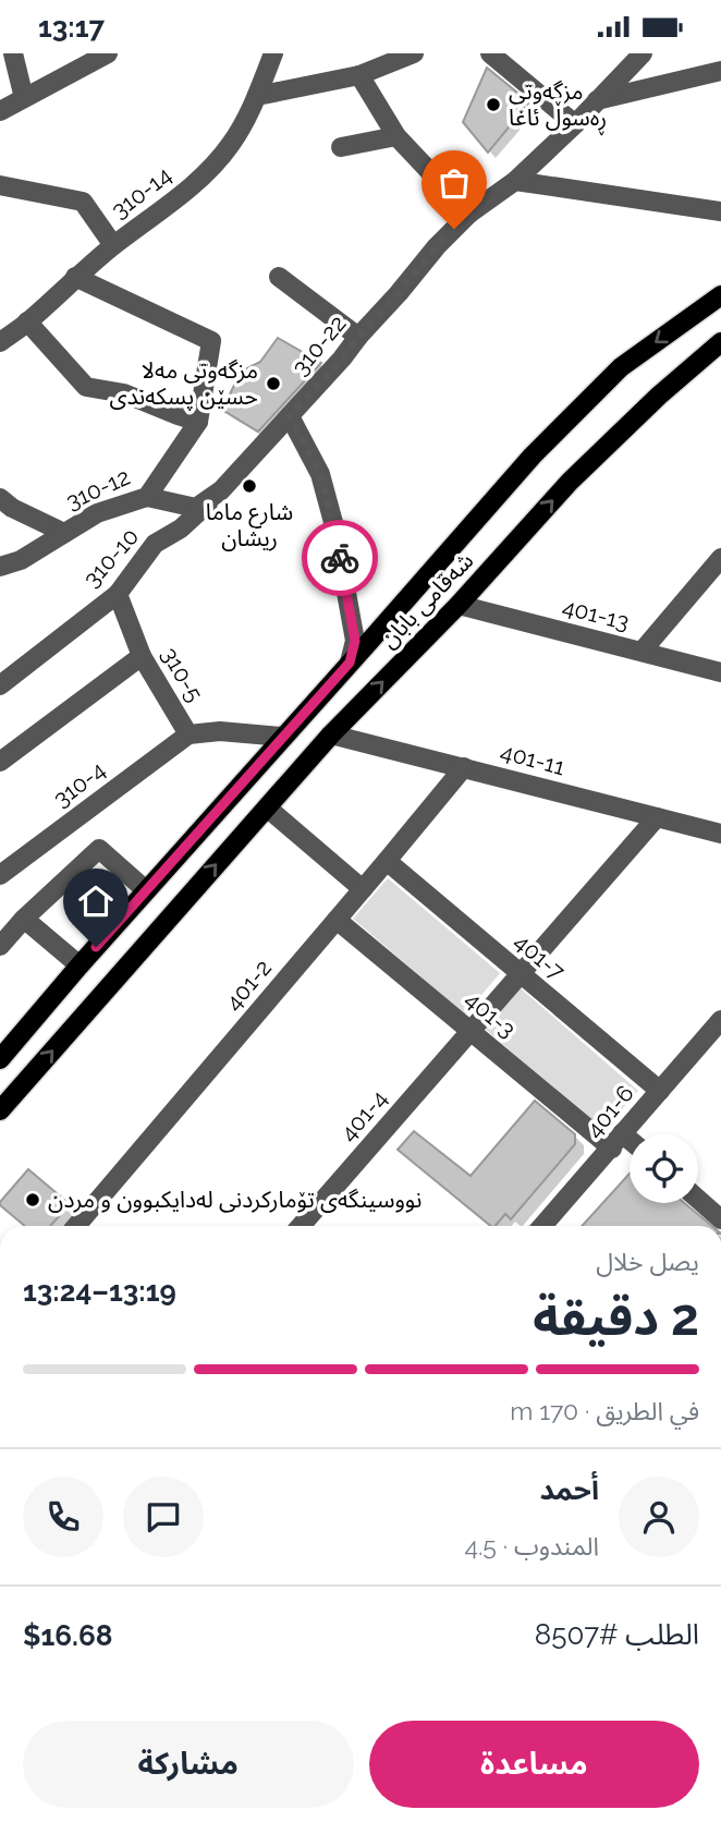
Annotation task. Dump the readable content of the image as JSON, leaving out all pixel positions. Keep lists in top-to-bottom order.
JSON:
{
  "streets": {
    "main road": ["شەقامی بابان"],
    "street": [
      "310-14",
      "310-22",
      "310-12",
      "310-10",
      "401-13",
      "310-5",
      "401-11",
      "310-4",
      "401-7",
      "401-2",
      "401-3",
      "401-6",
      "401-4"
    ]
  },
  "crossings": [
    ["310-14", "310-12"],
    ["310-22", "310-12"],
    ["310-22", "310-10"],
    ["310-10", "310-5"],
    ["شەقامی بابان", "401-13"],
    ["شەقامی بابان", "310-5"],
    ["شەقامی بابان", "401-11"],
    ["310-5", "310-4"],
    ["401-11", "401-2"],
    ["401-11", "401-4"],
    ["401-7", "401-2"],
    ["401-7", "401-6"],
    ["401-7", "401-4"],
    ["401-2", "401-3"],
    ["401-3", "401-6"],
    ["401-3", "401-4"]
  ],
  "places": [
    "مزگەوتی ڕەسوڵ ئاغا",
    "مزگەوتی مەلا حسێن پسکەندی",
    "شارع ماما ريشان",
    "نووسینگەی تۆمارکردنی لەدایکبوون و مردن"
  ],
  "page": {
    "status": "13:17",
    "heading": ["2 دقيقة", "يصل خلال", "13:19–13:24"],
    "panel": [
      "أحمد",
      "المندوب · 4.5",
      "الطلب #8507",
      "$16.68"
    ],
    "bar": "في الطريق · 170 m",
    "buttons": ["مساعدة", "مشاركة"]
  }
}
